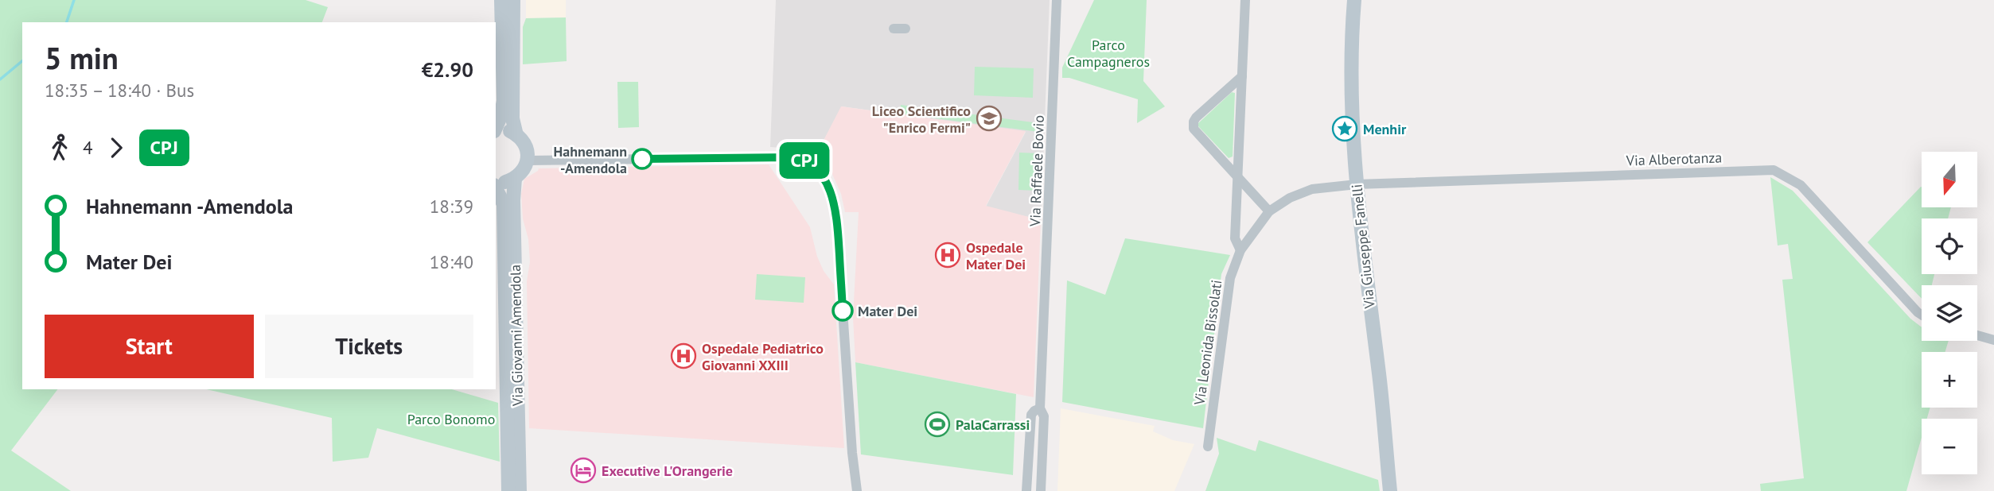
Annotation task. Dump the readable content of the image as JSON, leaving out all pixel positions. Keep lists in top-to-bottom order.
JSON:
{
  "streets": {
    "main road": ["Via Giuseppe Fanelli", "Via Giovanni Amendola"],
    "street": ["Via Alberotanza", "Via Raffaele Bovio", "Via Leonida Bissolati"]
  },
  "crossings": [
    ["Via Alberotanza", "Via Giuseppe Fanelli"],
    ["Via Alberotanza", "Via Leonida Bissolati"],
    ["Via Giuseppe Fanelli", "Via Leonida Bissolati"]
  ],
  "parks": ["Parco Campagneros", "Parco Bonomo"],
  "places": {
    "school or university": ["Liceo Scientifico \"Enrico Fermi\""],
    "place": ["Menhir"],
    "other": ["Hahnemann -Amendola", "Mater Dei"],
    "hospital": ["Ospedale Mater Dei", "Ospedale Pediatrico Giovanni XXIII"],
    "sports": ["PalaCarrassi"],
    "hotel": ["Executive L'Orangerie"]
  },
  "lines": ["bus line CPJ"],
  "north": "bottom",
  "page": {
    "on_map": "CPJ",
    "heading": ["5 min", "18:35 – 18:40 · Bus", "€2.90"],
    "legs": ["4", "CPJ"],
    "map_buttons": ["+", "−"],
    "list": [
      {
        "name": "Hahnemann -Amendola",
        "value": "18:39"
      },
      {
        "name": "Mater Dei",
        "value": "18:40"
      }
    ],
    "buttons": ["Start", "Tickets"]
  }
}
